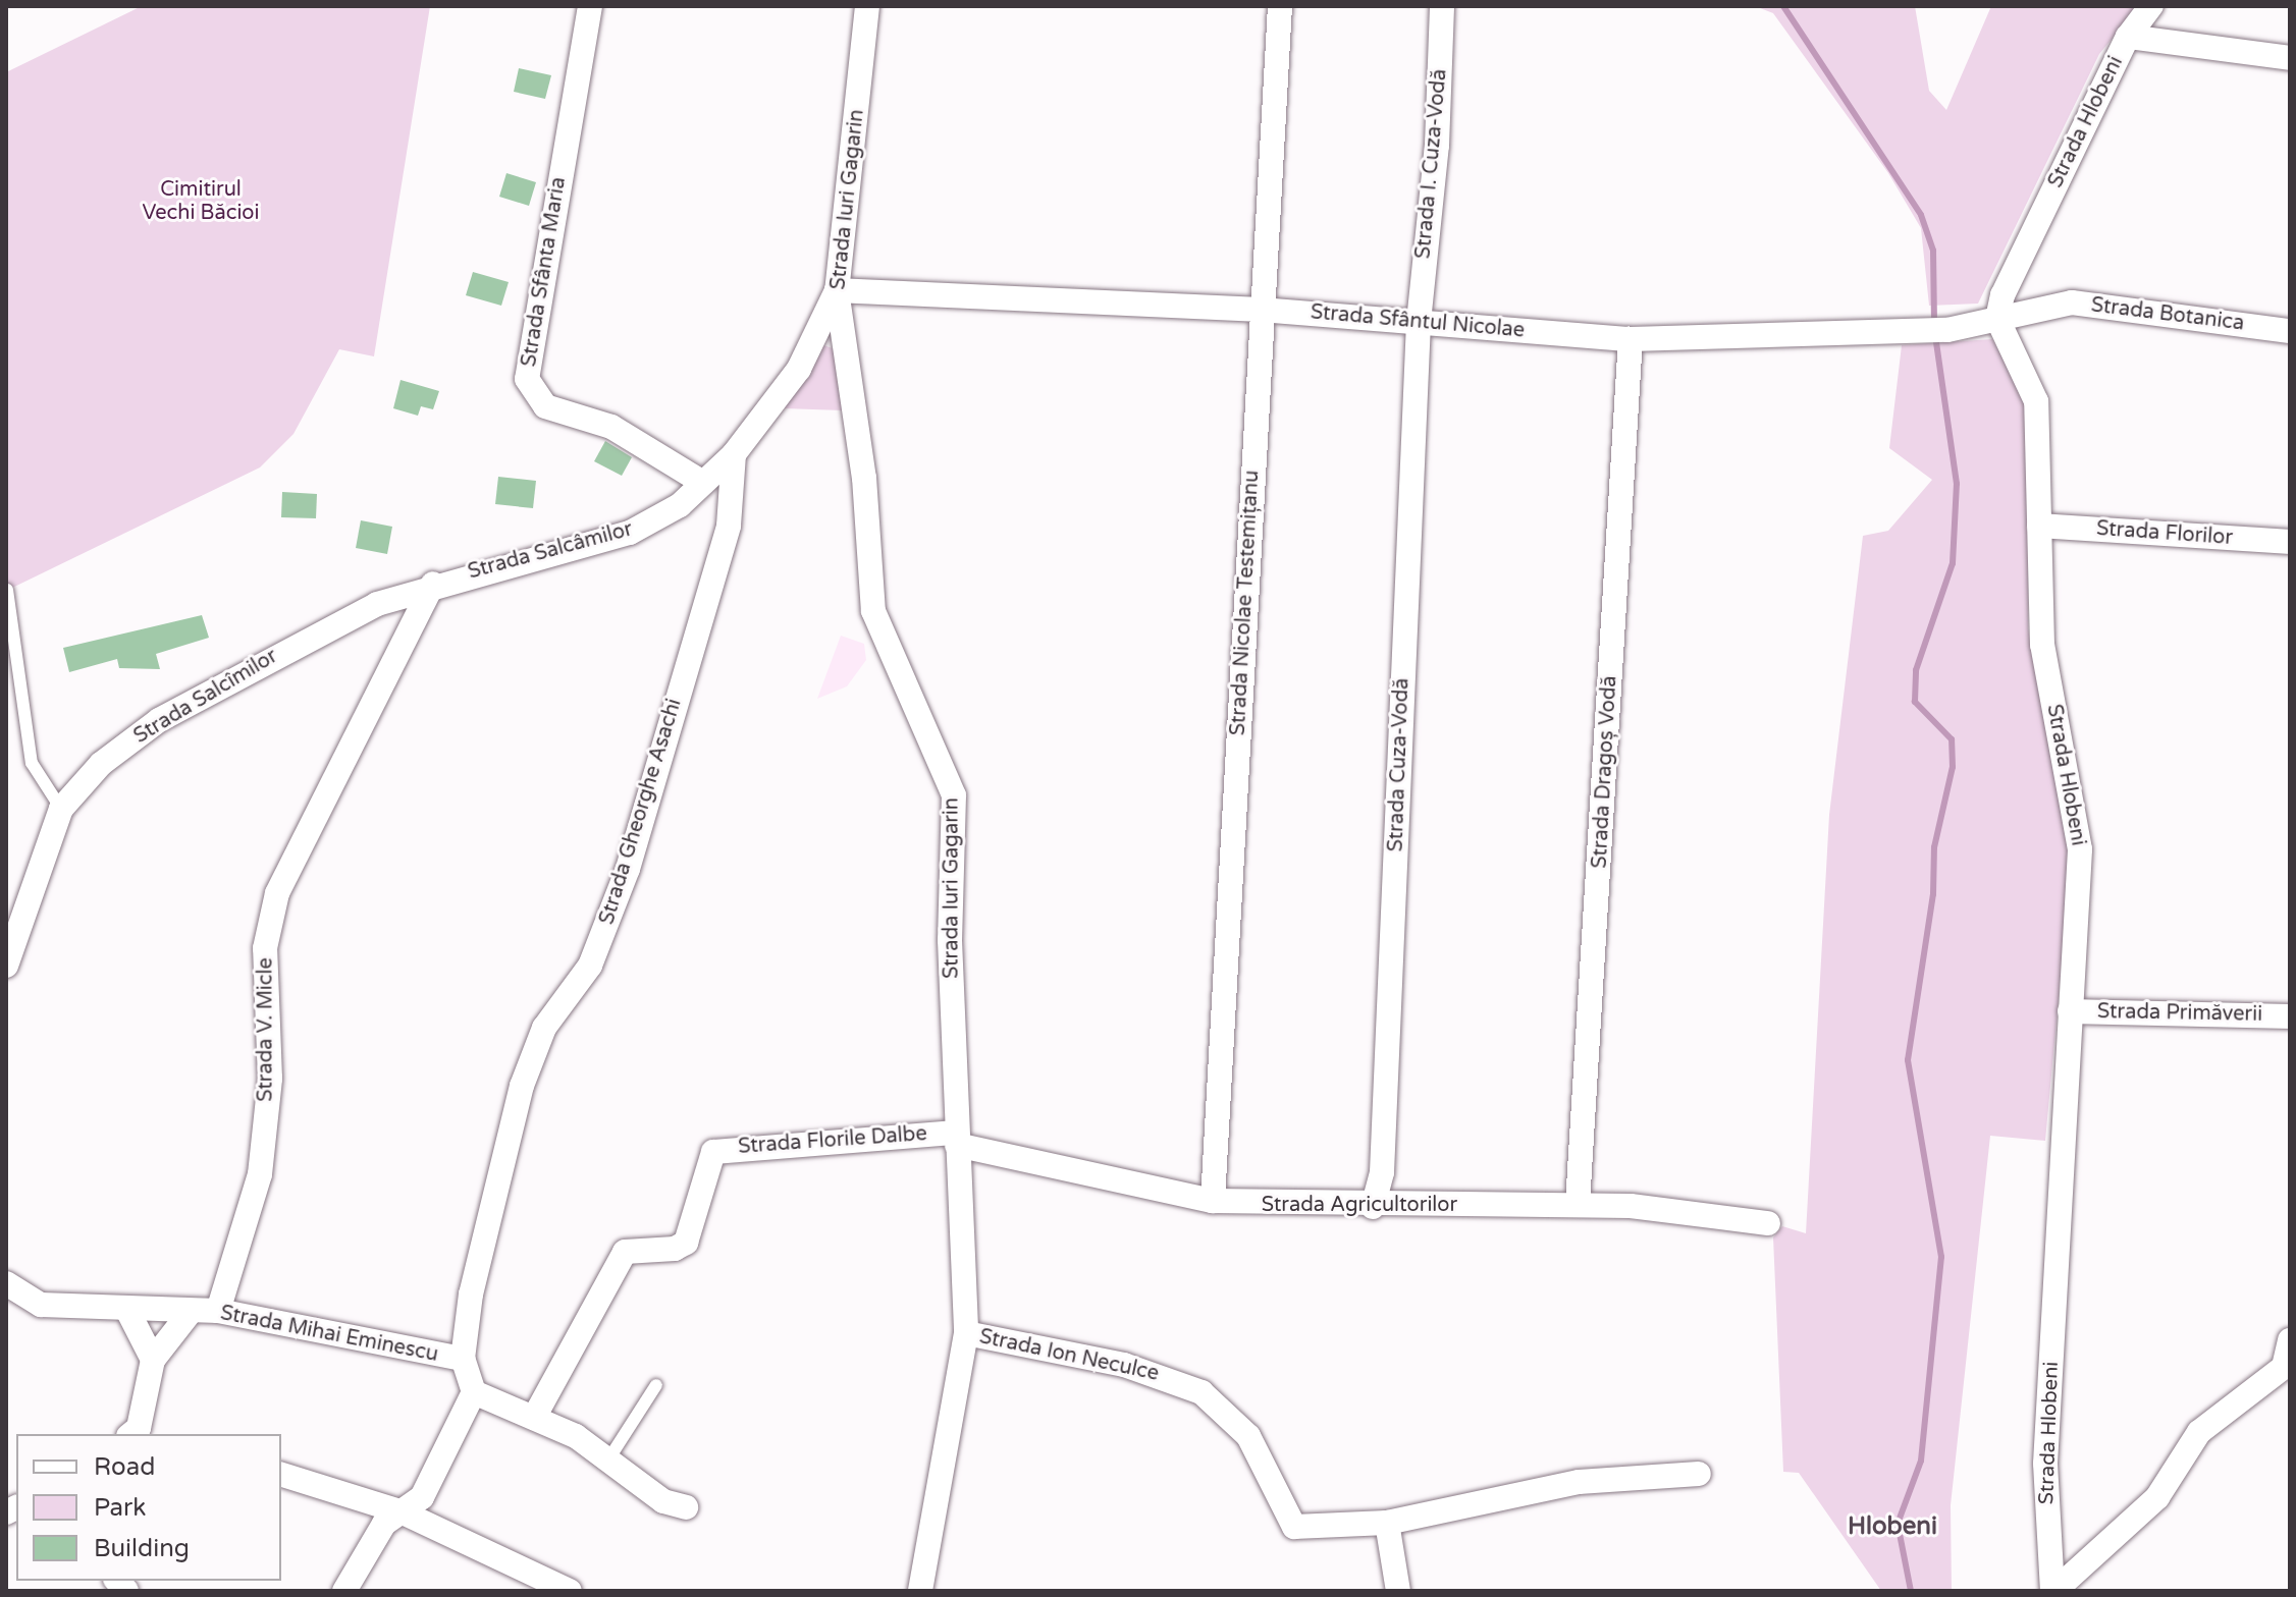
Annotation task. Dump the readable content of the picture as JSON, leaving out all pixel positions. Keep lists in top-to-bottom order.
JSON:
{
  "streets": {
    "street": [
      "Strada Hlobeni",
      "Strada I. Cuza-Vodă",
      "Strada Iuri Gagarin",
      "Strada Sfânta Maria",
      "Strada Botanica",
      "Strada Sfântul Nicolae",
      "Strada Florilor",
      "Strada Salcâmilor",
      "Strada Nicolae Testemițanu",
      "Strada Salcîmilor",
      "Strada Cuza-Vodă",
      "Strada Dragoș Vodă",
      "Strada Gheorghe Asachi",
      "Strada Primăverii",
      "Strada V. Micle",
      "Strada Florile Dalbe",
      "Strada Agricultorilor",
      "Strada Mihai Eminescu",
      "Strada Ion Neculce"
    ]
  },
  "crossings": [
    ["Strada Hlobeni", "Strada Botanica"],
    ["Strada Hlobeni", "Strada Sfântul Nicolae"],
    ["Strada Hlobeni", "Strada Florilor"],
    ["Strada Hlobeni", "Strada Primăverii"],
    ["Strada I. Cuza-Vodă", "Strada Sfântul Nicolae"],
    ["Strada I. Cuza-Vodă", "Strada Cuza-Vodă"],
    ["Strada Iuri Gagarin", "Strada Sfântul Nicolae"],
    ["Strada Iuri Gagarin", "Strada Florile Dalbe"],
    ["Strada Iuri Gagarin", "Strada Agricultorilor"],
    ["Strada Iuri Gagarin", "Strada Ion Neculce"],
    ["Strada Sfânta Maria", "Strada Salcâmilor"],
    ["Strada Botanica", "Strada Sfântul Nicolae"],
    ["Strada Sfântul Nicolae", "Strada Nicolae Testemițanu"],
    ["Strada Sfântul Nicolae", "Strada Cuza-Vodă"],
    ["Strada Sfântul Nicolae", "Strada Dragoș Vodă"],
    ["Strada Salcâmilor", "Strada Salcîmilor"],
    ["Strada Salcâmilor", "Strada V. Micle"],
    ["Strada Nicolae Testemițanu", "Strada Agricultorilor"],
    ["Strada Salcîmilor", "Strada V. Micle"],
    ["Strada Cuza-Vodă", "Strada Agricultorilor"],
    ["Strada Dragoș Vodă", "Strada Agricultorilor"],
    ["Strada Gheorghe Asachi", "Strada Mihai Eminescu"],
    ["Strada V. Micle", "Strada Mihai Eminescu"],
    ["Strada Florile Dalbe", "Strada Agricultorilor"]
  ],
  "districts": ["Hlobeni"],
  "parks": ["Cimitirul Vechi Băcioi"],
  "legend": ["Road", "Park", "Building"]
}
